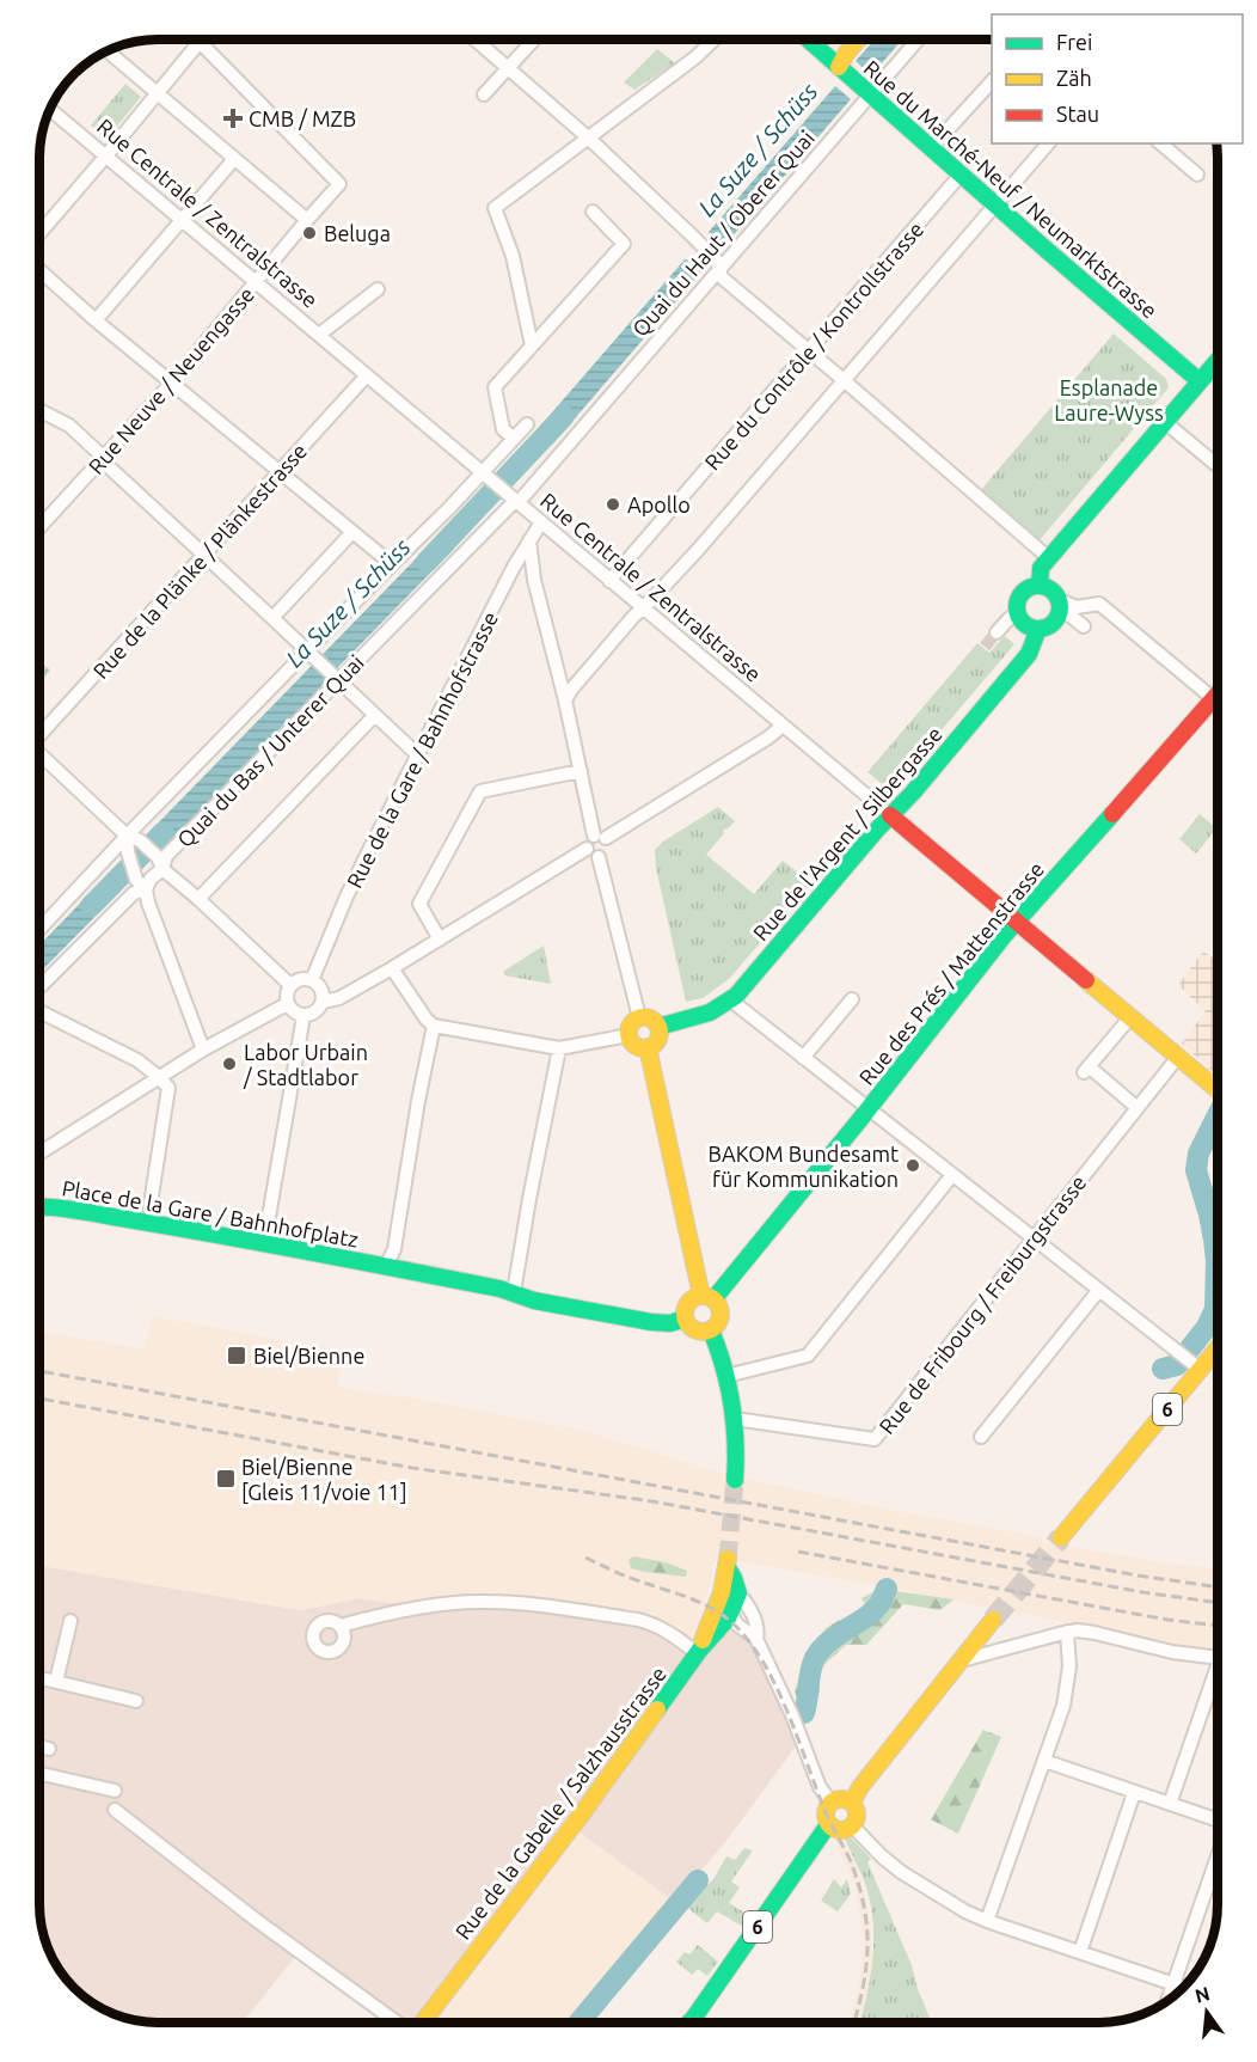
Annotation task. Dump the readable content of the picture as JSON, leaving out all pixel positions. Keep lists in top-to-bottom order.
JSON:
{
  "streets": {
    "main road": [
      "Rue du Marché-Neuf / Neumarktstrasse",
      "Rue Centrale / Zentralstrasse",
      "Rue de l'Argent / Silbergasse",
      "Rue des Prés / Mattenstrasse",
      "Place de la Gare / Bahnhofplatz",
      "6",
      "Rue de la Gabelle / Salzhausstrasse"
    ],
    "street": [
      "Quai du Haut / Oberer Quai",
      "Rue du Contrôle / Kontrollstrasse",
      "Rue Neuve / Neuengasse",
      "Rue de la Plänke / Plänkestrasse",
      "Rue de la Gare / Bahnhofstrasse",
      "Quai du Bas / Unterer Quai",
      "Rue de Fribourg / Freiburgstrasse"
    ]
  },
  "crossings": [
    ["Rue du Marché-Neuf / Neumarktstrasse", "Quai du Haut / Oberer Quai"],
    ["Rue du Marché-Neuf / Neumarktstrasse", "Rue du Contrôle / Kontrollstrasse"],
    ["Rue Centrale / Zentralstrasse", "Quai du Haut / Oberer Quai"],
    ["Rue Centrale / Zentralstrasse", "Rue du Contrôle / Kontrollstrasse"],
    ["Rue Centrale / Zentralstrasse", "Rue Neuve / Neuengasse"],
    ["Rue Centrale / Zentralstrasse", "Rue de la Plänke / Plänkestrasse"],
    ["Rue Centrale / Zentralstrasse", "Rue de la Gare / Bahnhofstrasse"],
    ["Rue Centrale / Zentralstrasse", "Quai du Bas / Unterer Quai"],
    ["Rue Centrale / Zentralstrasse", "Rue de l'Argent / Silbergasse"],
    ["Rue Centrale / Zentralstrasse", "Rue des Prés / Mattenstrasse"],
    ["Rue Centrale / Zentralstrasse", "Rue de Fribourg / Freiburgstrasse"],
    ["Quai du Haut / Oberer Quai", "Quai du Bas / Unterer Quai"],
    ["Rue des Prés / Mattenstrasse", "Place de la Gare / Bahnhofplatz"]
  ],
  "water": ["La Suze / Schüss"],
  "parks": ["Esplanade Laure-Wyss"],
  "places": {
    "health": ["CMB / MZB"],
    "other": [
      "Beluga",
      "Apollo",
      "Labor Urbain / Stadtlabor",
      "BAKOM Bundesamt für Kommunikation"
    ],
    "transit": ["Biel/Bienne", "Biel/Bienne [Gleis 11/voie 11]"]
  },
  "legend": ["Frei", "Zäh", "Stau"],
  "north": "top"
}
